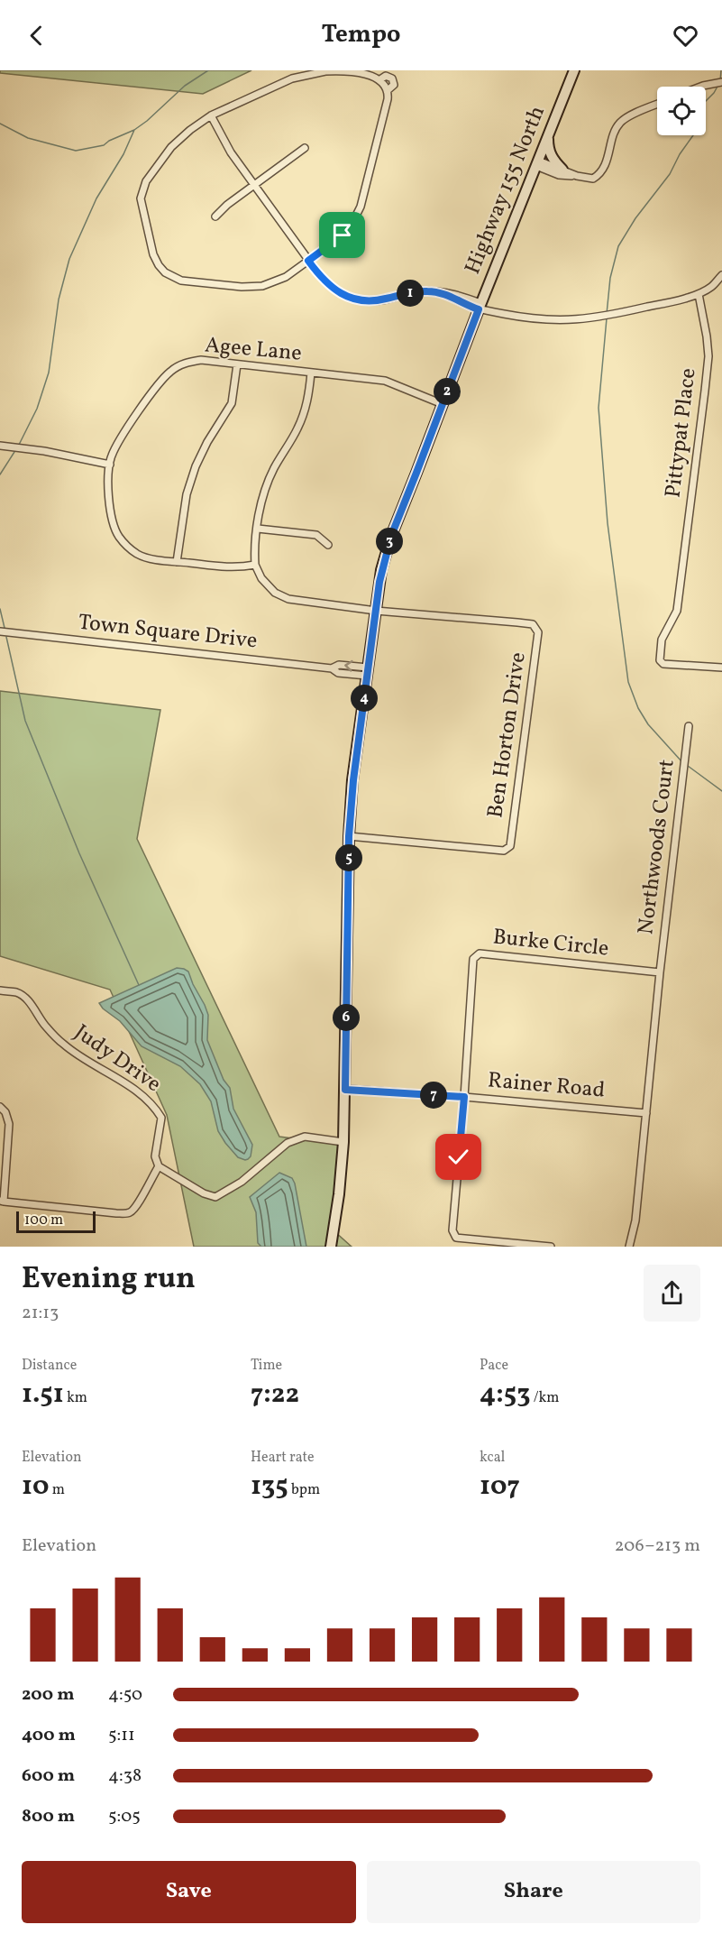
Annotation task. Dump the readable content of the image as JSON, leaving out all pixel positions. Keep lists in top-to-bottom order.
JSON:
{
  "streets": {
    "main road": ["Highway 155 North"],
    "street": [
      "Agee Lane",
      "Pittypat Place",
      "Town Square Drive",
      "Ben Horton Drive",
      "Northwoods Court",
      "Burke Circle",
      "Judy Drive",
      "Rainer Road"
    ]
  },
  "crossings": [
    ["Highway 155 North", "Agee Lane"],
    ["Highway 155 North", "Town Square Drive"],
    ["Highway 155 North", "Ben Horton Drive"],
    ["Highway 155 North", "Rainer Road"],
    ["Northwoods Court", "Burke Circle"],
    ["Burke Circle", "Rainer Road"]
  ],
  "scale_bar": "100 m",
  "page": {
    "header": "Tempo",
    "pins": [
      "1",
      "2",
      "3",
      "4",
      "5",
      "6",
      "7"
    ],
    "scale": "100 m",
    "heading": ["Evening run", "21:13"],
    "stats": [
      ["Distance", "1.51 km"],
      ["Time", "7:22"],
      ["Pace", "4:53 /km"],
      ["Elevation", "10 m"],
      ["Heart rate", "135 bpm"],
      ["kcal", "107"]
    ],
    "chart": ["Elevation", "206–213 m"],
    "list": [
      {
        "name": "200 m",
        "note": "4:50"
      },
      {
        "name": "400 m",
        "note": "5:11"
      },
      {
        "name": "600 m",
        "note": "4:38"
      },
      {
        "name": "800 m",
        "note": "5:05"
      }
    ],
    "buttons": ["Save", "Share"]
  }
}
